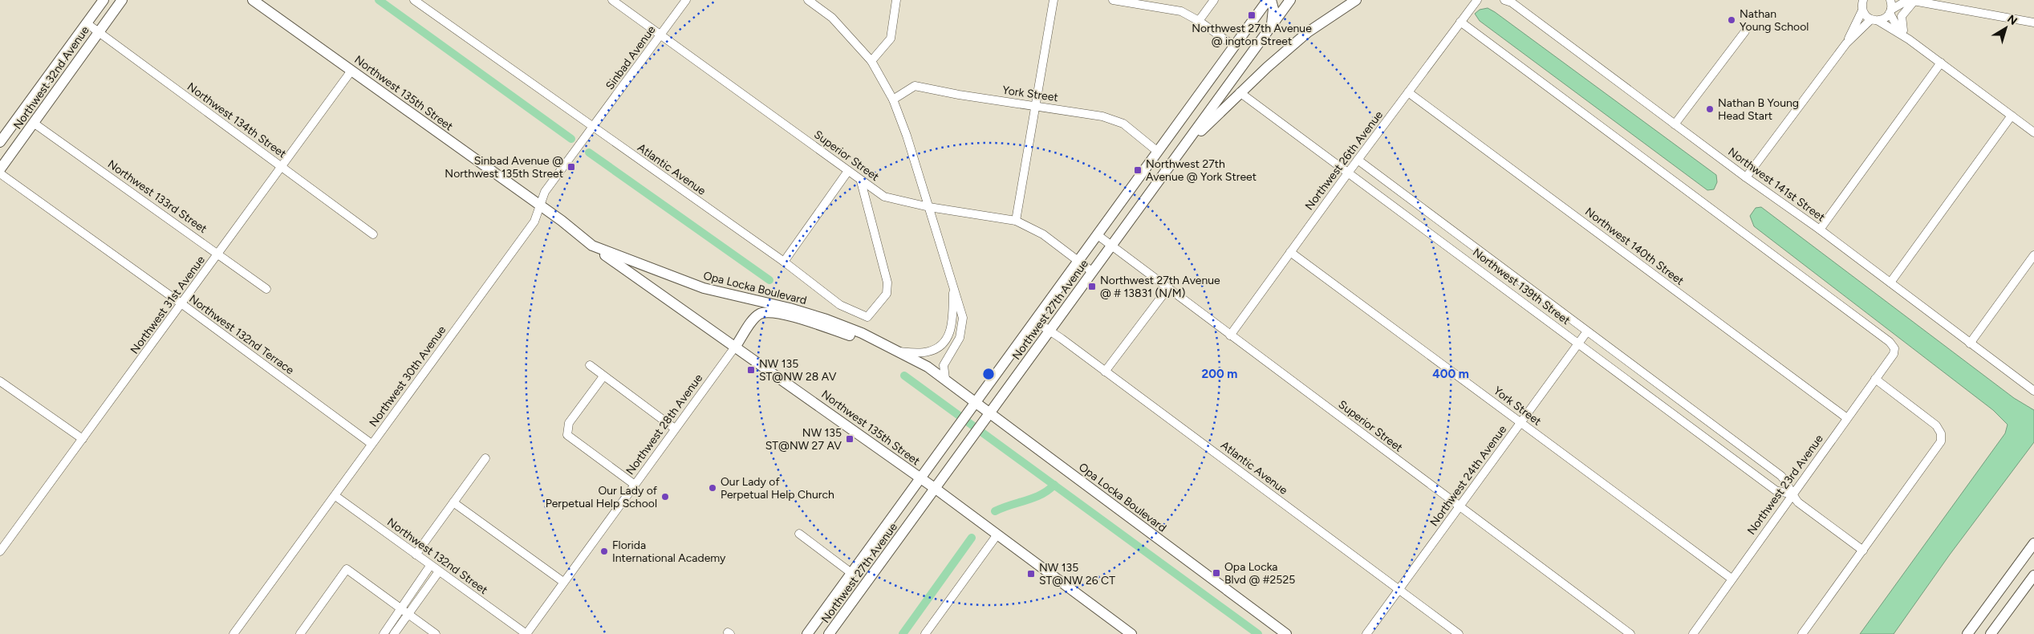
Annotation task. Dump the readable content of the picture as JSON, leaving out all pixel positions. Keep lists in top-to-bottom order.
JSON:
{
  "streets": {
    "main road": [
      "Northwest 32nd Avenue",
      "Northwest 135th Street",
      "Opa Locka Boulevard",
      "Northwest 27th Avenue"
    ],
    "street": [
      "Sinbad Avenue",
      "York Street",
      "Northwest 134th Street",
      "Superior Street",
      "Northwest 26th Avenue",
      "Atlantic Avenue",
      "Northwest 141st Street",
      "Northwest 133rd Street",
      "Northwest 140th Street",
      "Northwest 139th Street",
      "Northwest 31st Avenue",
      "Northwest 132nd Terrace",
      "Northwest 30th Avenue",
      "Northwest 28th Avenue",
      "Northwest 24th Avenue",
      "Northwest 23rd Avenue",
      "Northwest 132nd Street"
    ]
  },
  "crossings": [
    ["Sinbad Avenue", "Superior Street"],
    ["Sinbad Avenue", "Atlantic Avenue"],
    ["Sinbad Avenue", "Northwest 30th Avenue"],
    ["Northwest 32nd Avenue", "Northwest 134th Street"],
    ["Northwest 32nd Avenue", "Northwest 133rd Street"],
    ["Northwest 135th Street", "Opa Locka Boulevard"],
    ["Northwest 135th Street", "Northwest 31st Avenue"],
    ["Northwest 135th Street", "Northwest 27th Avenue"],
    ["Northwest 135th Street", "Northwest 30th Avenue"],
    ["Northwest 135th Street", "Northwest 28th Avenue"],
    ["York Street", "Northwest 26th Avenue"],
    ["York Street", "Northwest 27th Avenue"],
    ["York Street", "Northwest 24th Avenue"],
    ["York Street", "Northwest 23rd Avenue"],
    ["Northwest 134th Street", "Northwest 31st Avenue"],
    ["Superior Street", "Northwest 26th Avenue"],
    ["Superior Street", "Atlantic Avenue"],
    ["Superior Street", "Northwest 27th Avenue"],
    ["Superior Street", "Northwest 24th Avenue"],
    ["Northwest 26th Avenue", "Northwest 140th Street"],
    ["Northwest 26th Avenue", "Northwest 139th Street"],
    ["Northwest 26th Avenue", "Northwest 23rd Avenue"],
    ["Atlantic Avenue", "Northwest 27th Avenue"],
    ["Atlantic Avenue", "Northwest 30th Avenue"],
    ["Atlantic Avenue", "Northwest 24th Avenue"],
    ["Northwest 133rd Street", "Northwest 31st Avenue"],
    ["Northwest 140th Street", "Northwest 23rd Avenue"],
    ["Northwest 139th Street", "Northwest 24th Avenue"],
    ["Northwest 139th Street", "Northwest 23rd Avenue"],
    ["Opa Locka Boulevard", "Northwest 27th Avenue"],
    ["Opa Locka Boulevard", "Northwest 30th Avenue"],
    ["Northwest 31st Avenue", "Northwest 132nd Terrace"],
    ["Northwest 132nd Terrace", "Northwest 30th Avenue"],
    ["Northwest 30th Avenue", "Northwest 132nd Street"],
    ["Northwest 28th Avenue", "Northwest 132nd Street"]
  ],
  "places": {
    "transit": [
      "Northwest 27th Avenue @ ington Street",
      "Sinbad Avenue @ Northwest 135th Street",
      "Northwest 27th Avenue @ York Street",
      "Northwest 27th Avenue @ # 13831 (N/M)",
      "NW 135 ST@NW 28 AV",
      "NW 135 ST@NW 27 AV",
      "Opa Locka Blvd @ #2525",
      "NW 135 ST@NW 26 CT"
    ],
    "other": [
      "Nathan Young School",
      "Nathan B Young Head Start",
      "Our Lady of Perpetual Help Church",
      "Our Lady of Perpetual Help School",
      "Florida International Academy"
    ]
  },
  "north": "top right",
  "rings": ["200 m", "400 m"]
}
